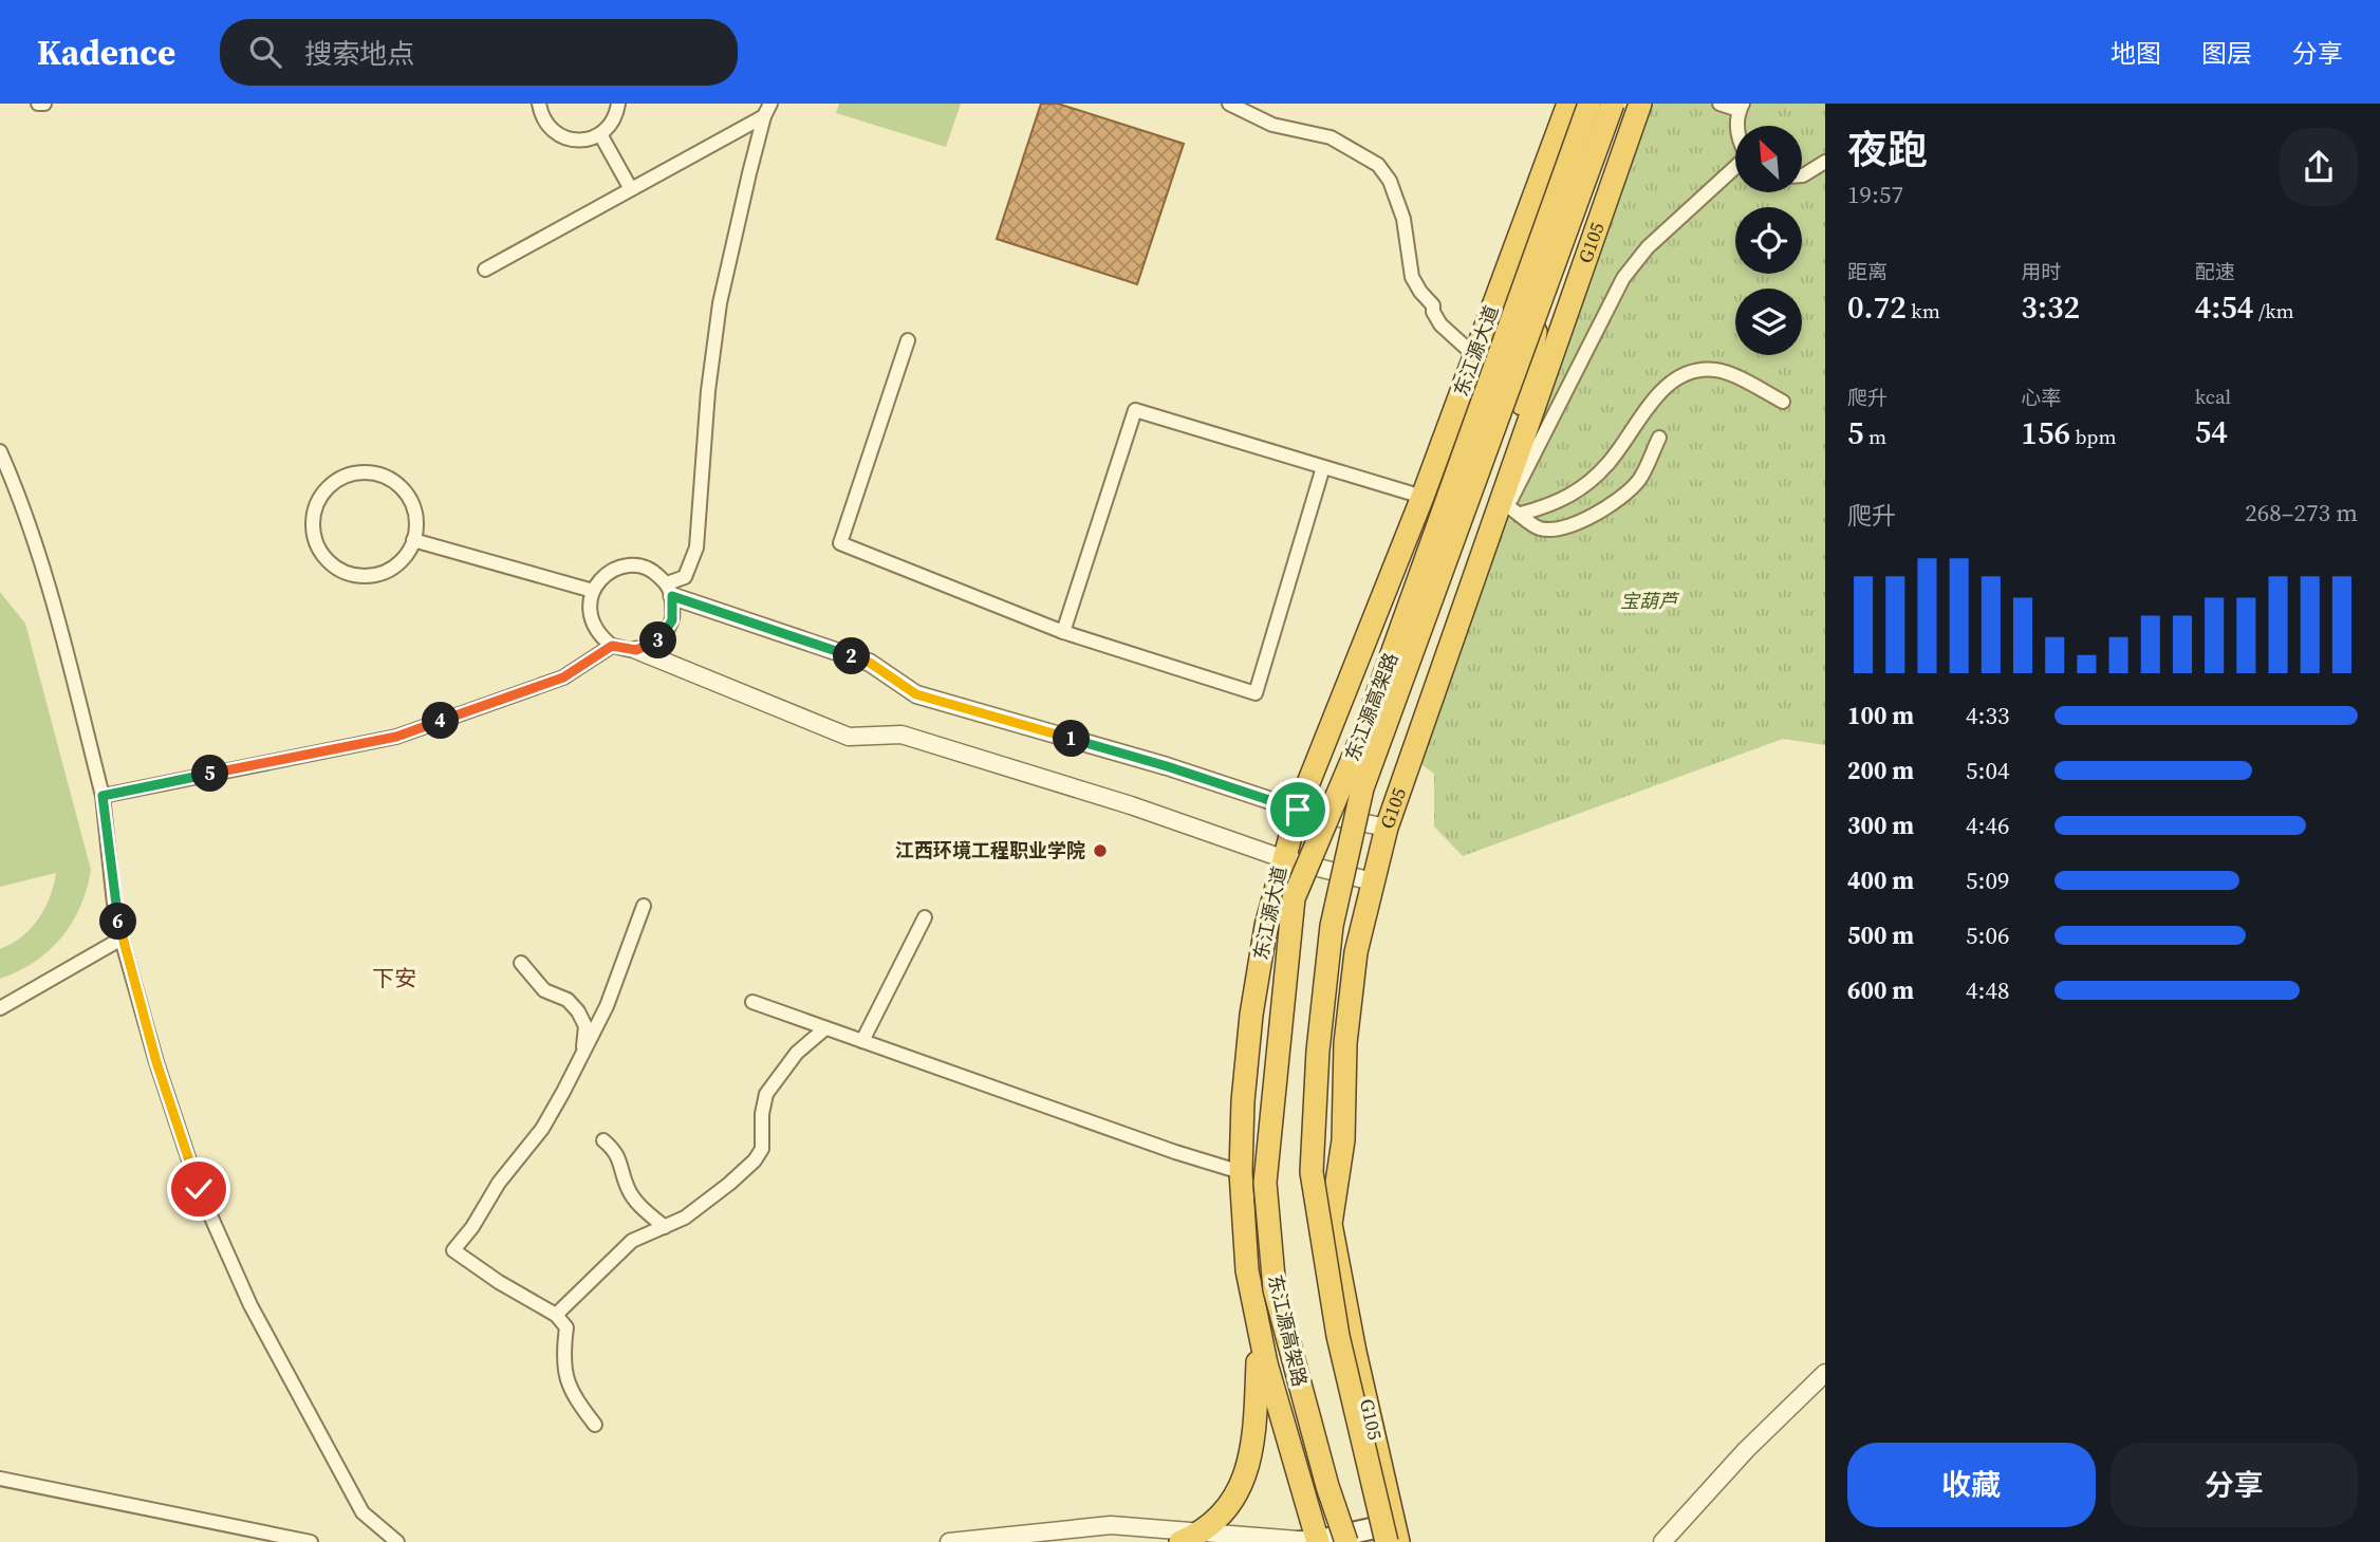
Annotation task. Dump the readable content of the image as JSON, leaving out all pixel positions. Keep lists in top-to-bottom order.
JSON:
{
  "streets": {
    "highway": ["G105", "东江源大道", "东江源高架路"]
  },
  "crossings": [
    ["G105", "东江源高架路"]
  ],
  "districts": ["下安"],
  "parks": ["宝葫芦"],
  "places": ["江西环境工程职业学院"],
  "north": "top left",
  "page": {
    "header": "Kadence",
    "search": "搜索地点",
    "nav": ["地图", "图层", "分享"],
    "heading": ["夜跑", "19:57"],
    "stats": [
      ["距离", "0.72 km"],
      ["用时", "3:32"],
      ["配速", "4:54 /km"],
      ["爬升", "5 m"],
      ["心率", "156 bpm"],
      ["kcal", "54"]
    ],
    "chart": ["爬升", "268–273 m"],
    "pins": [
      "3",
      "2",
      "4",
      "1",
      "5",
      "6"
    ],
    "list": [
      {
        "name": "100 m",
        "note": "4:33"
      },
      {
        "name": "200 m",
        "note": "5:04"
      },
      {
        "name": "300 m",
        "note": "4:46"
      },
      {
        "name": "400 m",
        "note": "5:09"
      },
      {
        "name": "500 m",
        "note": "5:06"
      },
      {
        "name": "600 m",
        "note": "4:48"
      }
    ],
    "buttons": ["收藏", "分享"]
  }
}
